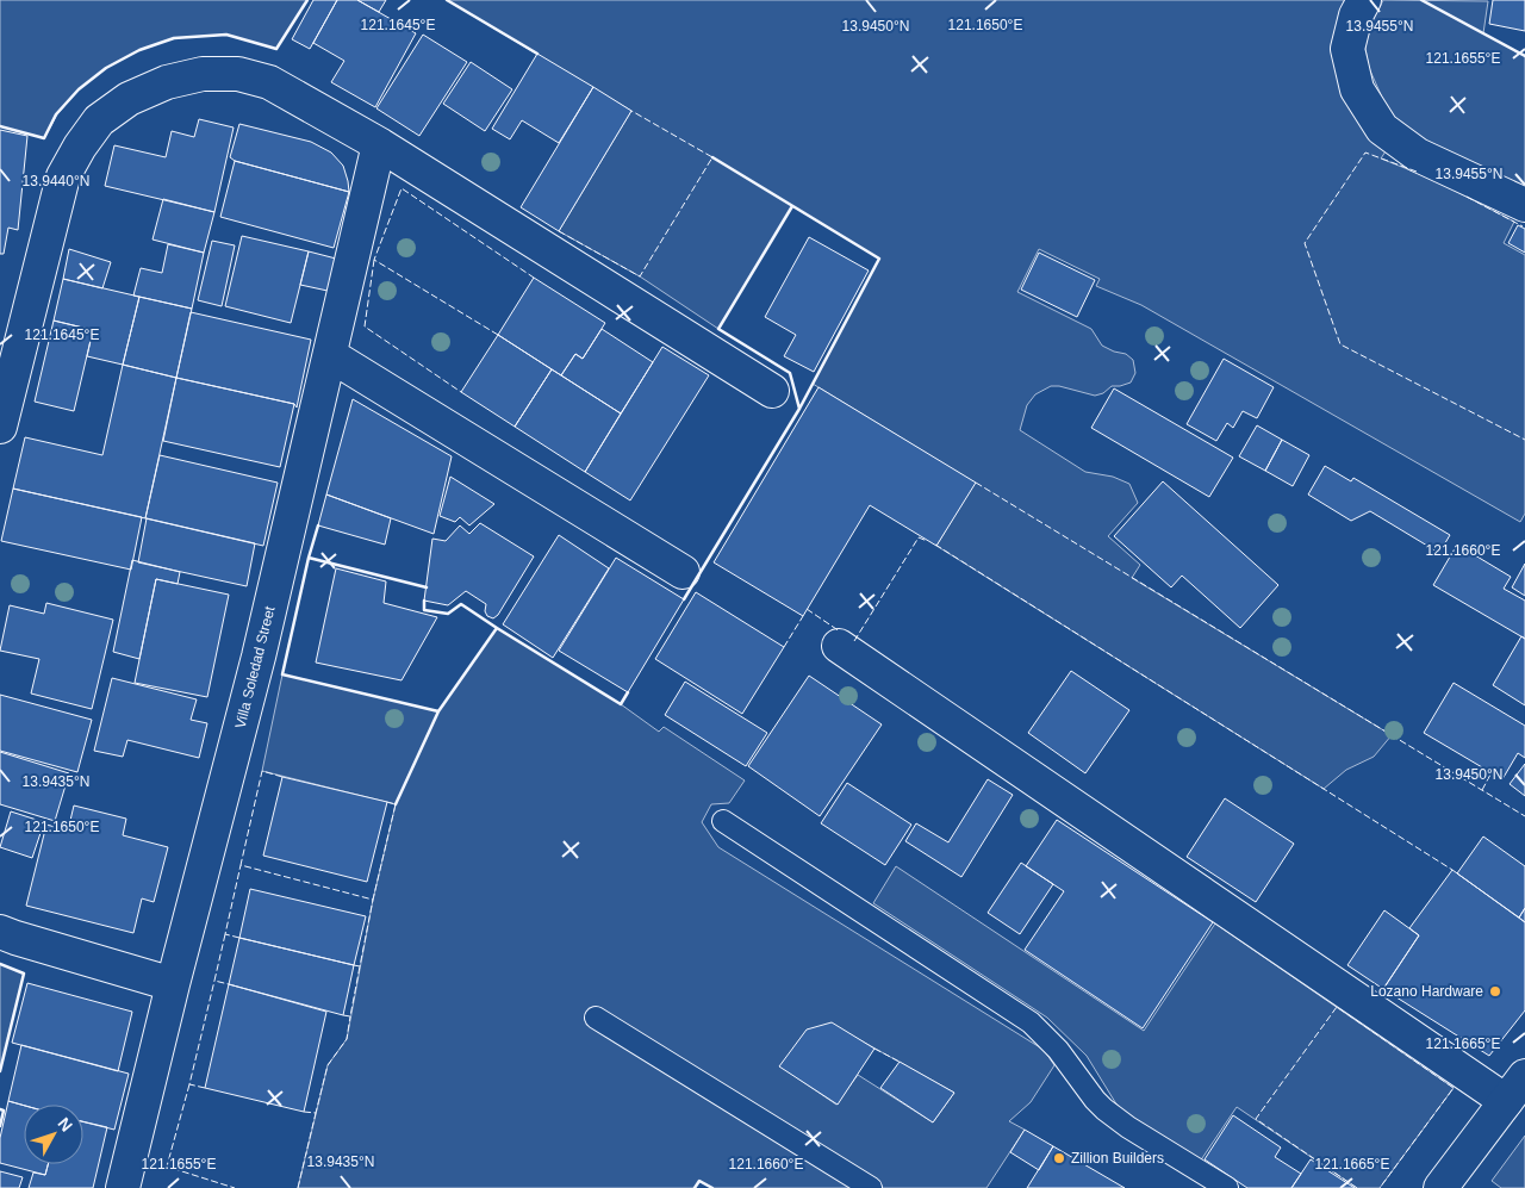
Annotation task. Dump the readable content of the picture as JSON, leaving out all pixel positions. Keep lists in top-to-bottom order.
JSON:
{
  "streets": {
    "street": ["Villa Soledad Street"]
  },
  "places": ["Lozano Hardware", "Zillion Builders"],
  "north": "top right",
  "coordinates": [
    "121.1645°E",
    "121.1650°E",
    "13.9450°N",
    "13.9455°N",
    "121.1655°E",
    "13.9440°N",
    "121.1660°E",
    "13.9435°N",
    "121.1665°E"
  ]
}
